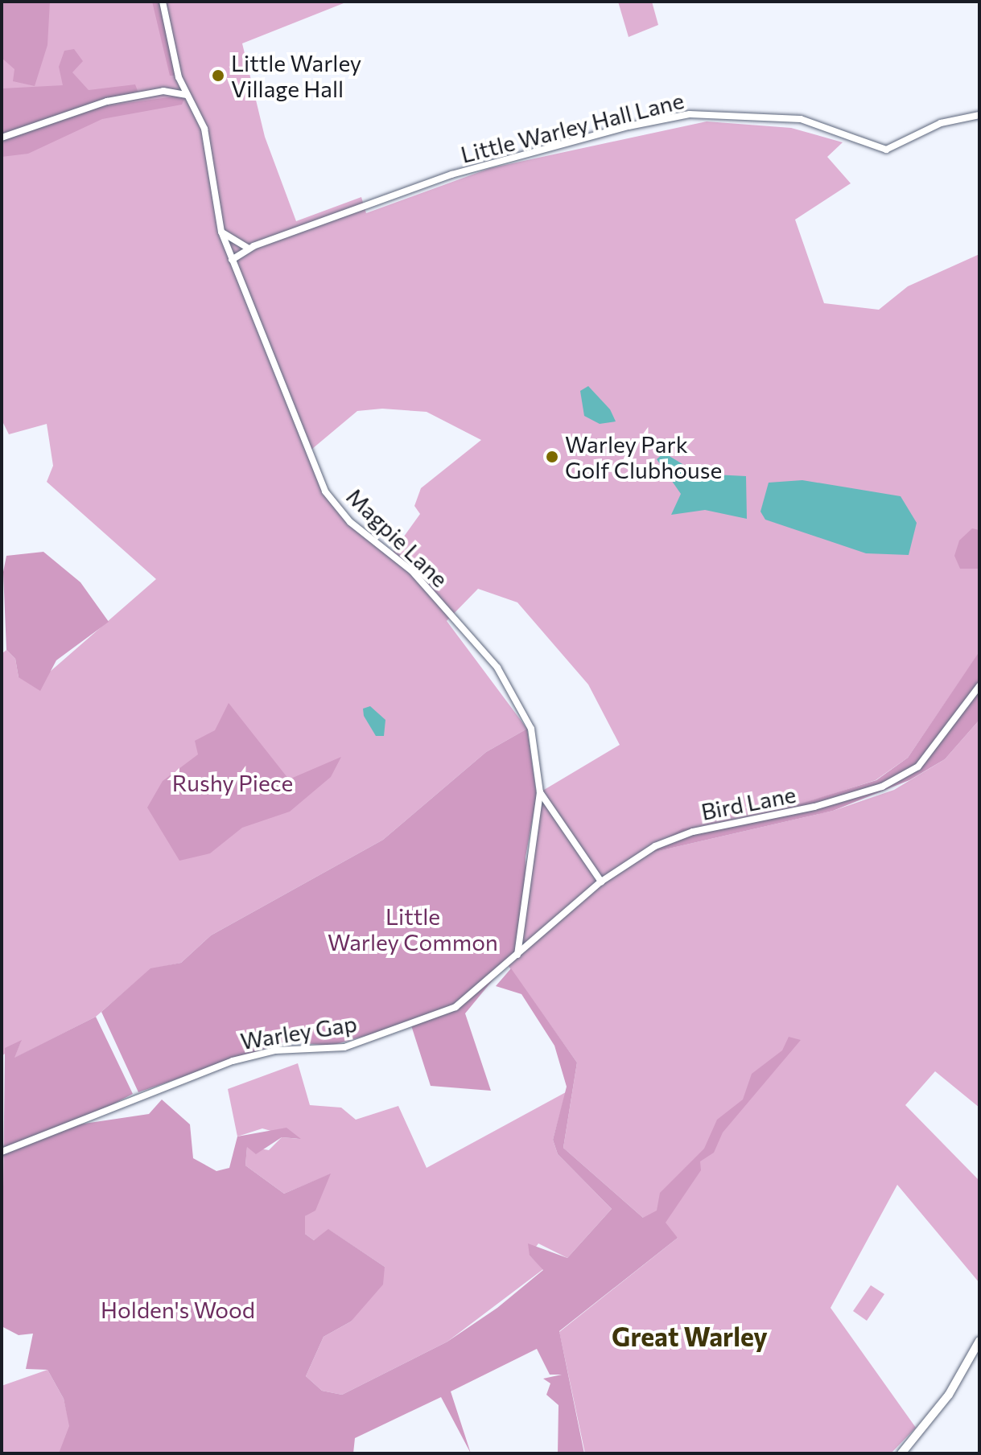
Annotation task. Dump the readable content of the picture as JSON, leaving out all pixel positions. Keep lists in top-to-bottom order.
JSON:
{
  "streets": {
    "street": [
      "Little Warley Hall Lane",
      "Magpie Lane",
      "Bird Lane",
      "Warley Gap"
    ]
  },
  "crossings": [
    ["Little Warley Hall Lane", "Magpie Lane"],
    ["Magpie Lane", "Bird Lane"],
    ["Magpie Lane", "Warley Gap"],
    ["Bird Lane", "Warley Gap"]
  ],
  "districts": ["Great Warley"],
  "parks": ["Rushy Piece", "Little Warley Common", "Holden's Wood"],
  "places": ["Little Warley Village Hall", "Warley Park Golf Clubhouse"]
}
